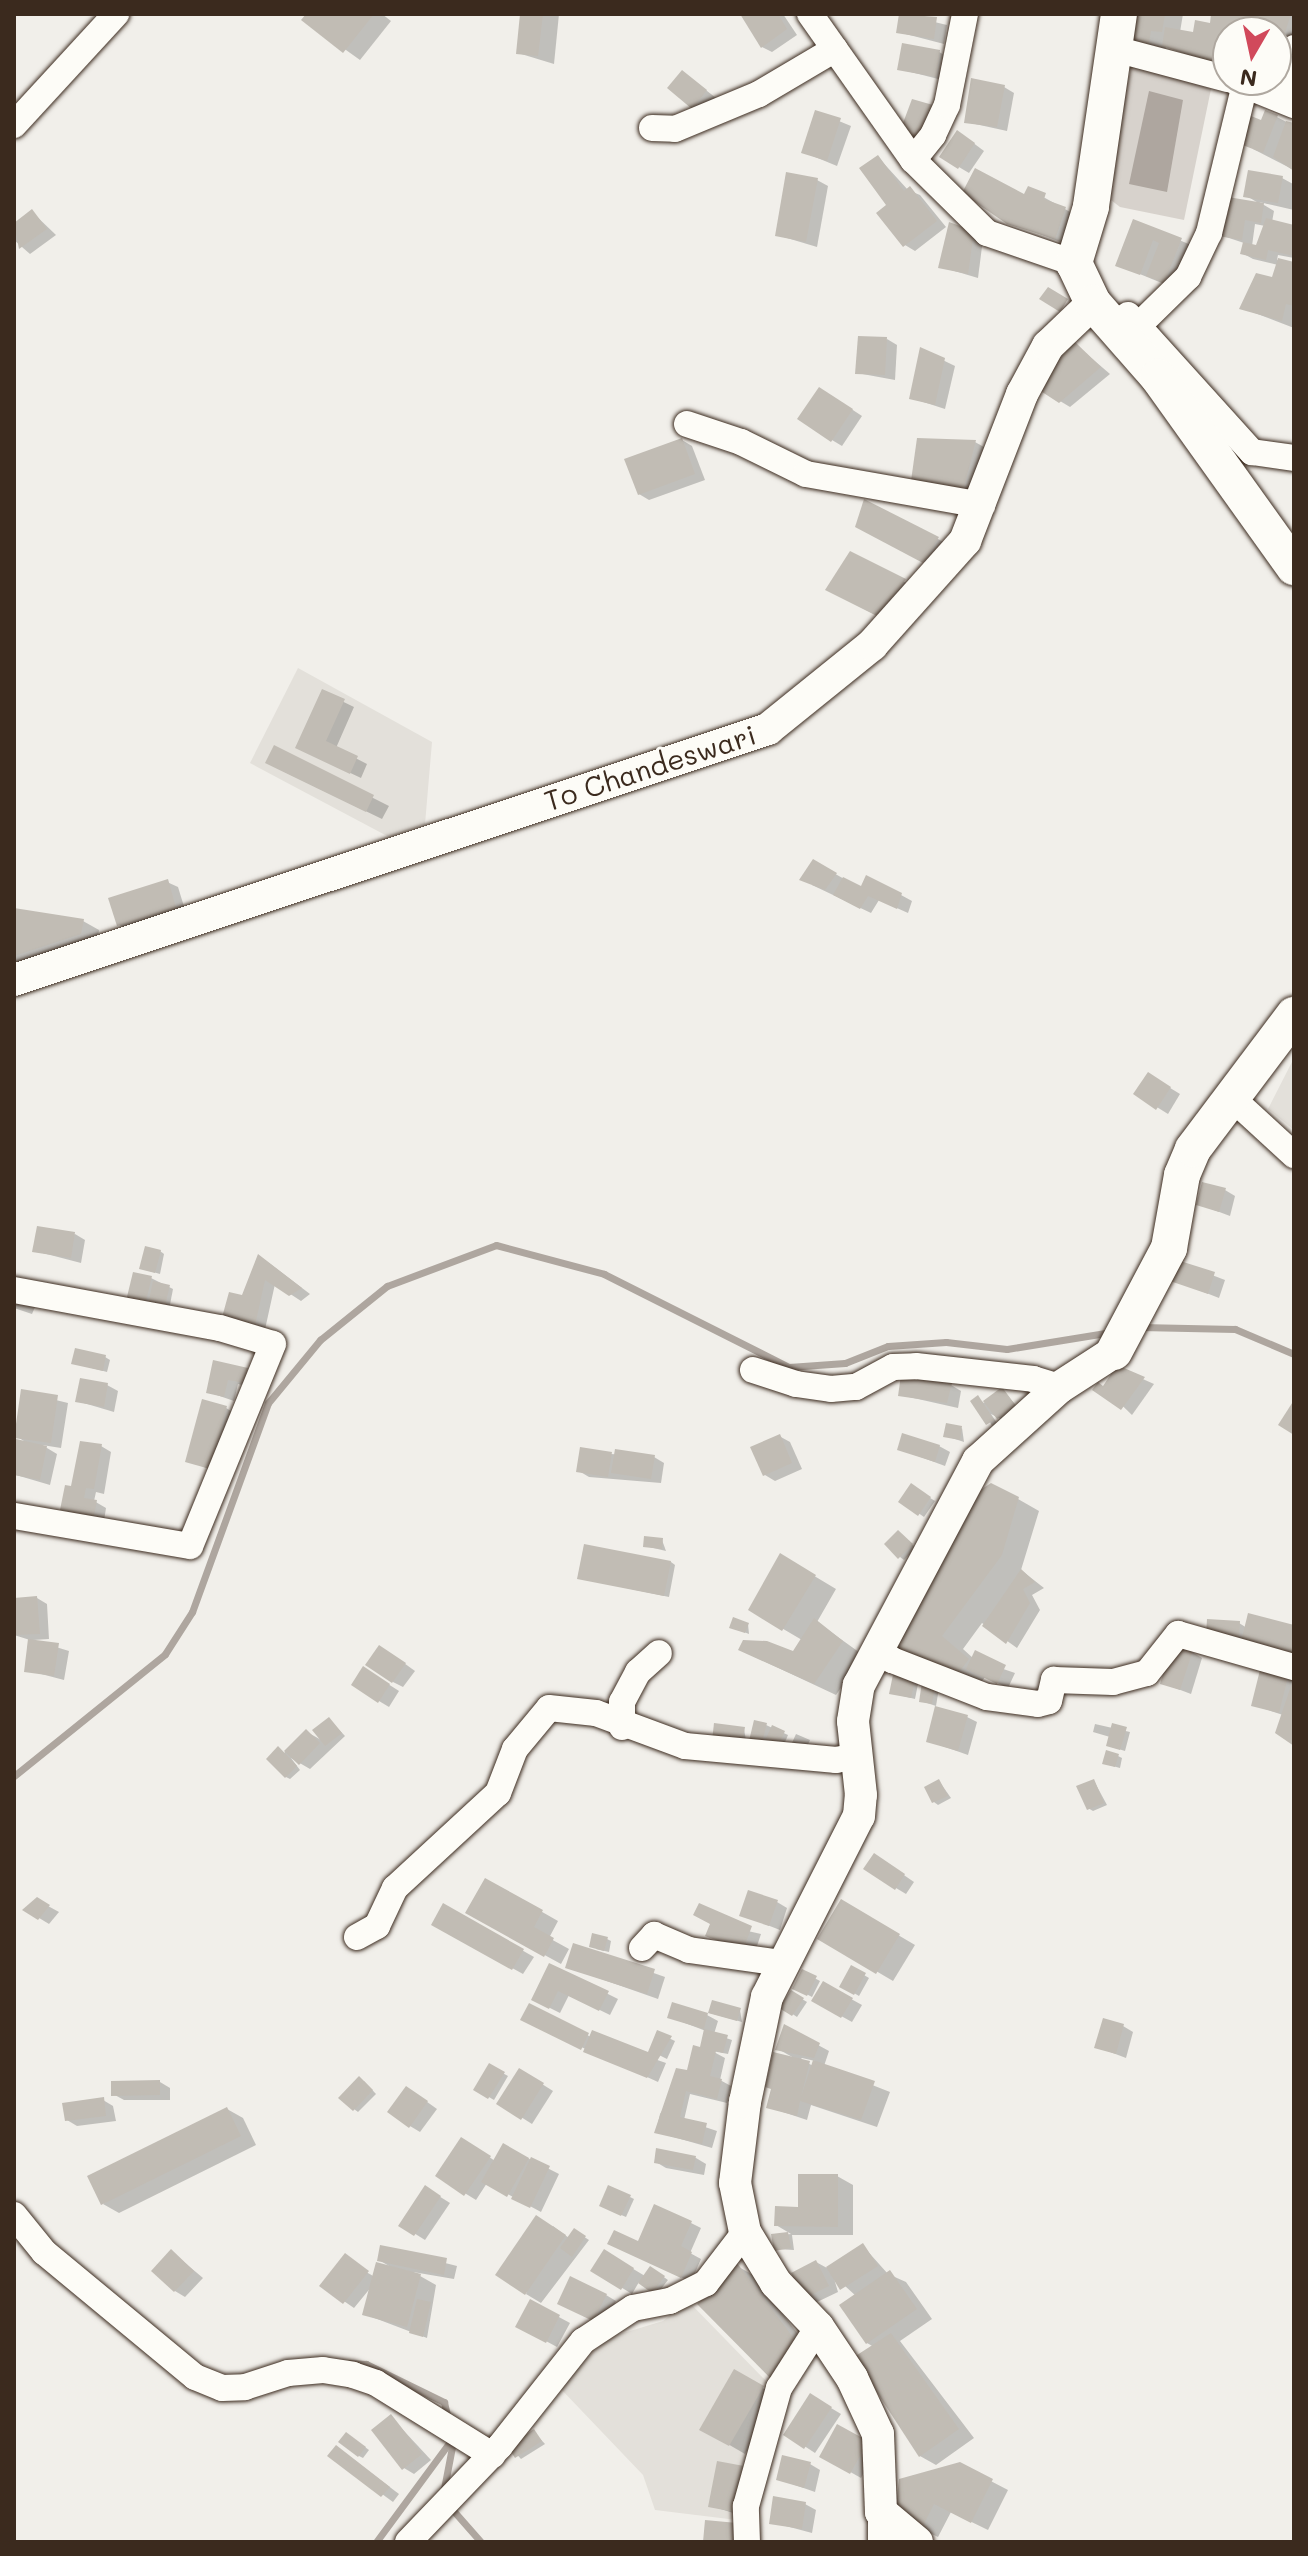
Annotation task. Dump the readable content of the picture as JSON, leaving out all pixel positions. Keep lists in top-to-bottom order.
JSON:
{
  "streets": {
    "street": ["To Chandeswari"]
  },
  "north": "bottom"
}
